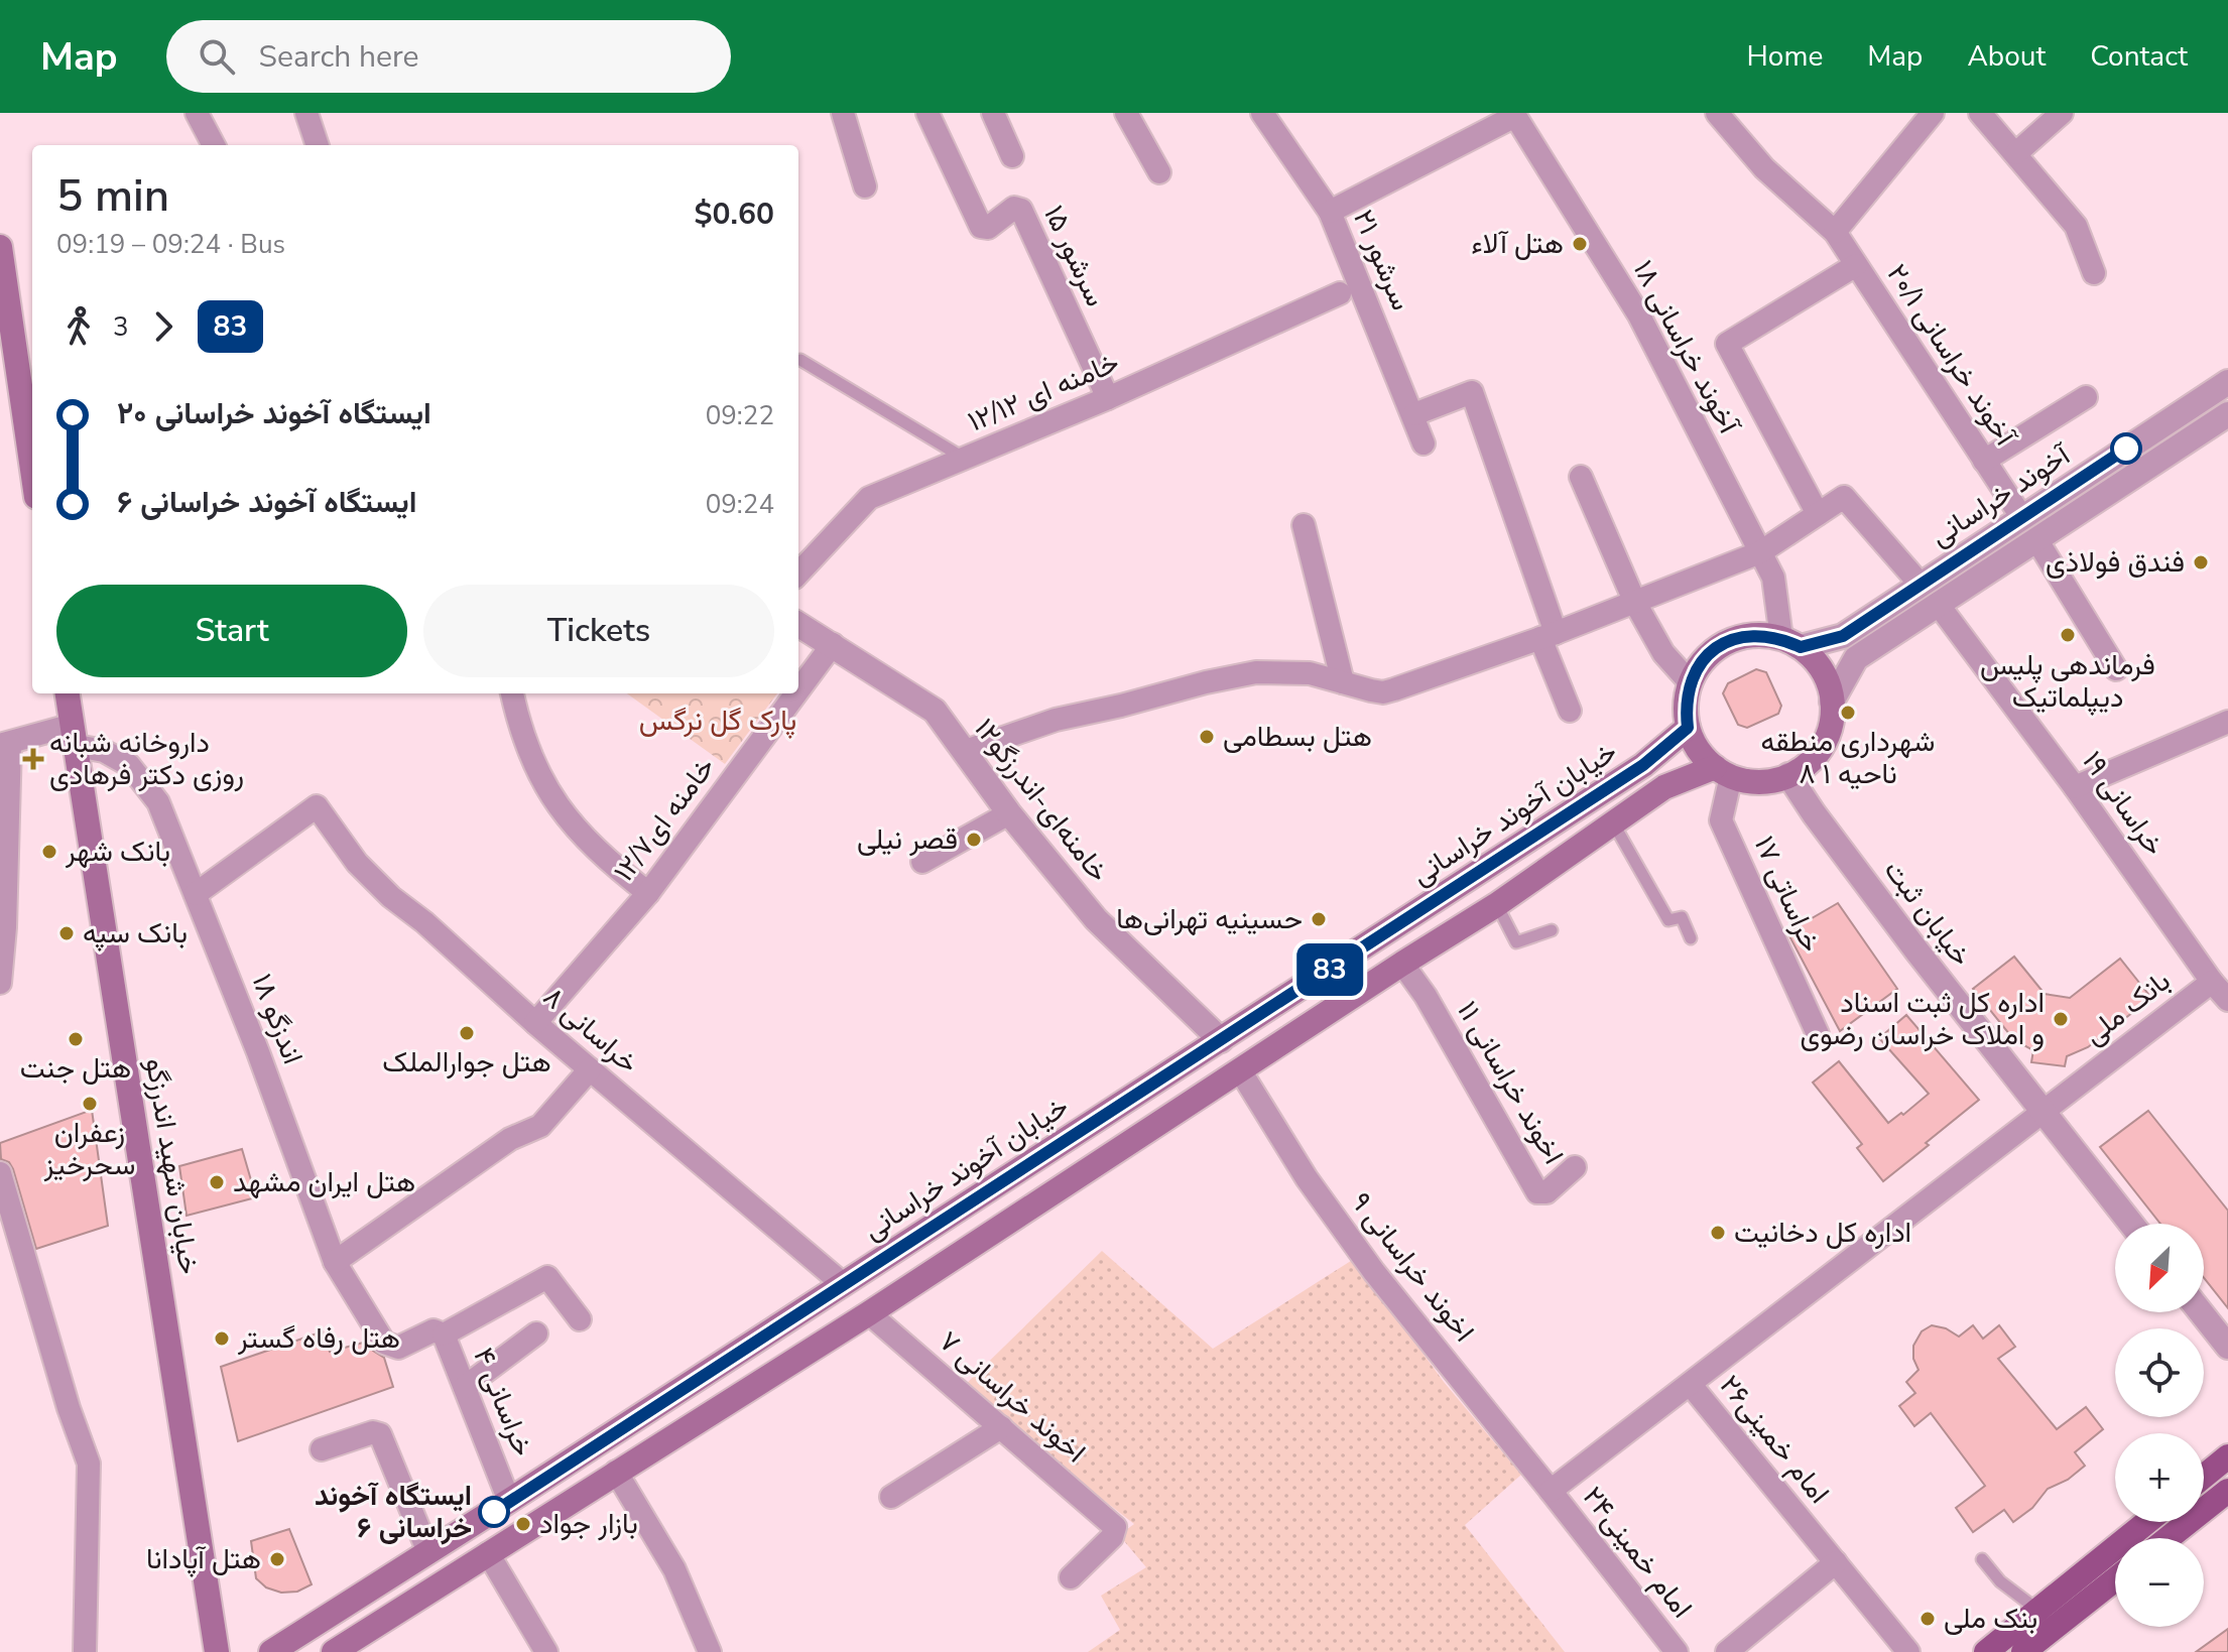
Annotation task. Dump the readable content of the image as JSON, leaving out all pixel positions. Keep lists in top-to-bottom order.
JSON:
{
  "streets": {
    "main road": ["خیابان آخوند خراسانی", "خیابان شهید اندرزگو"],
    "street": [
      "سرشور ۱۵",
      "سرشور ۲۱",
      "آخوند خراسانی ۱۸",
      "آخوند خراسانی ۲۰/۱",
      "خامنه ای ۱۲/۱۲",
      "آخوند خراسانی",
      "خامنه‌ای-اندرزگو۱۲",
      "خراسانی ۱۹",
      "خامنه ای۱۲/۷",
      "خراساتی ۱۷",
      "خیابان ثبت",
      "بانک ملی",
      "اندزگو ۱۸",
      "خراسانی ۸",
      "اخوند خراسانی ۱۱",
      "اخوند خراسانی ۹",
      "اخوند خراسانی ۷",
      "خراسانی ۴",
      "امام خمینی۲۶",
      "امام خمینی۲۴"
    ]
  },
  "crossings": [
    ["سرشور ۱۵", "خامنه ای ۱۲/۱۲"],
    ["آخوند خراسانی ۱۸", "آخوند خراسانی"],
    ["آخوند خراسانی ۱۸", "خیابان آخوند خراسانی"],
    ["آخوند خراسانی ۱۸", "خراساتی ۱۷"],
    ["آخوند خراسانی ۱۸", "خیابان ثبت"],
    ["آخوند خراسانی ۲۰/۱", "آخوند خراسانی"],
    ["آخوند خراسانی", "خراسانی ۱۹"],
    ["آخوند خراسانی", "خیابان آخوند خراسانی"],
    ["آخوند خراسانی", "خراساتی ۱۷"],
    ["آخوند خراسانی", "خیابان ثبت"],
    ["خامنه‌ای-اندرزگو۱۲", "خیابان آخوند خراسانی"],
    ["خامنه‌ای-اندرزگو۱۲", "خامنه ای۱۲/۷"],
    ["خراسانی ۱۹", "بانک ملی"],
    ["خیابان آخوند خراسانی", "خراساتی ۱۷"],
    ["خیابان آخوند خراسانی", "خیابان ثبت"],
    ["خیابان آخوند خراسانی", "خراسانی ۸"],
    ["خیابان آخوند خراسانی", "خراسانی ۴"],
    ["خامنه ای۱۲/۷", "خراسانی ۸"],
    ["خراساتی ۱۷", "خیابان ثبت"],
    ["خیابان ثبت", "بانک ملی"],
    ["خیابان ثبت", "امام خمینی۲۶"],
    ["بانک ملی", "امام خمینی۲۶"],
    ["اندزگو ۱۸", "خراسانی ۸"],
    ["اندزگو ۱۸", "خیابان شهید اندرزگو"],
    ["اندزگو ۱۸", "خراسانی ۴"],
    ["اخوند خراسانی ۹", "امام خمینی۲۴"]
  ],
  "parks": ["پارک گل نرگس"],
  "places": {
    "other": [
      "هتل آلاء",
      "فندق فولاذی",
      "فرماندهی پلیس دیپلماتیک",
      "شهرداری منطقه ۸ ناحیه ۱",
      "هتل بسطامی",
      "قصر نیلی",
      "بانک شهر",
      "حسینیه تهرانی‌ها",
      "بانک سپه",
      "اداره کل ثبت اسناد و املاک خراسان رضوی",
      "هتل جوارالملک",
      "هتل جنت",
      "زعفران سحرخیز",
      "هتل ایران مشهد",
      "اداره کل دخانیت",
      "هتل رفاه گستر",
      "ایستگاه آخوند خراسانی ۶",
      "بازار جواد",
      "هتل آپادانا",
      "بنک ملی"
    ],
    "health": ["داروخانه شبانه روزی دکتر فرهادی"]
  },
  "lines": ["bus line 83"],
  "north": "bottom left",
  "page": {
    "header": "Map",
    "search": "Search here",
    "nav": [
      "Home",
      "Map",
      "About",
      "Contact"
    ],
    "on_map": "83",
    "heading": ["5 min", "09:19 – 09:24 · Bus", "$0.60"],
    "legs": ["3", "83"],
    "list": [
      {
        "name": "ایستگاه آخوند خراسانی ۲۰",
        "value": "09:22"
      },
      {
        "name": "ایستگاه آخوند خراسانی ۶",
        "value": "09:24"
      }
    ],
    "buttons": ["Start", "Tickets"],
    "map_buttons": ["+", "−"]
  }
}
